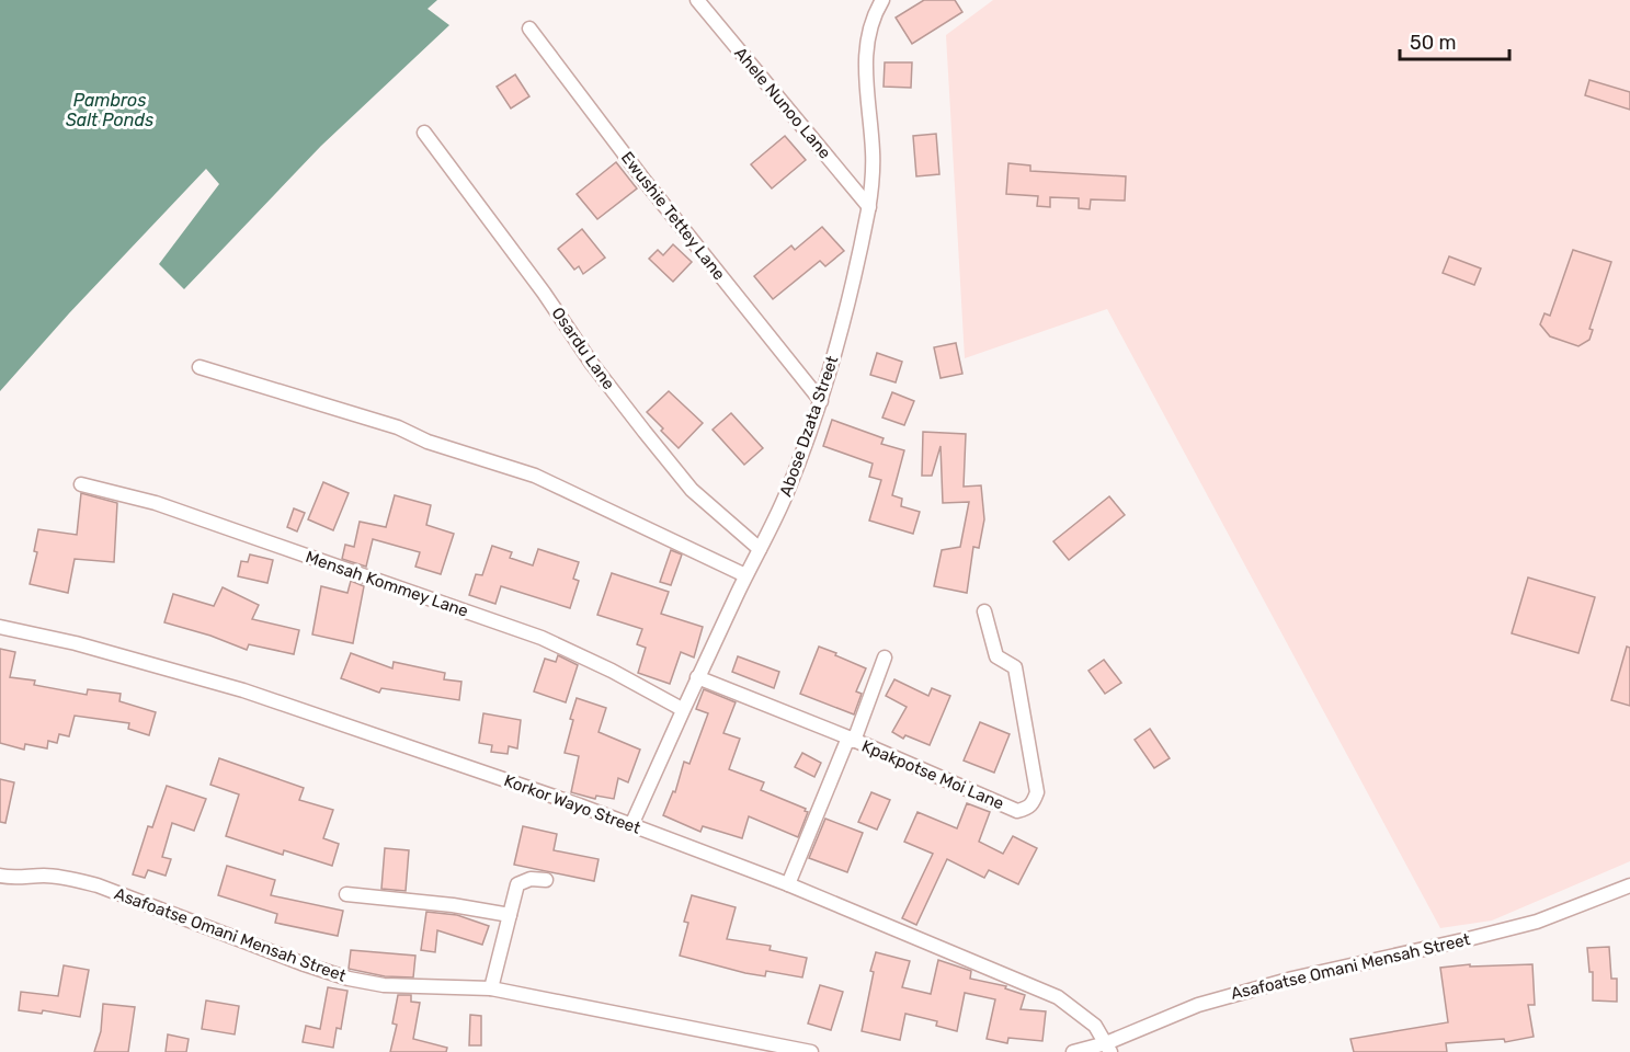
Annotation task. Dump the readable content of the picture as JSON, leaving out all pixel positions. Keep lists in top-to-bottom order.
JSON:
{
  "streets": {
    "street": [
      "Ahele Nunoo Lane",
      "Ewushie Tettey Lane",
      "Osardu Lane",
      "Abose Dzata Street",
      "Mensah Kommey Lane",
      "Kpakpotse Moi Lane",
      "Korkor Wayo Street",
      "Asafoatse Omani Mensah Street"
    ]
  },
  "crossings": [
    ["Ahele Nunoo Lane", "Abose Dzata Street"],
    ["Ewushie Tettey Lane", "Abose Dzata Street"],
    ["Osardu Lane", "Abose Dzata Street"],
    ["Abose Dzata Street", "Mensah Kommey Lane"],
    ["Abose Dzata Street", "Korkor Wayo Street"],
    ["Kpakpotse Moi Lane", "Korkor Wayo Street"],
    ["Korkor Wayo Street", "Asafoatse Omani Mensah Street"]
  ],
  "water": ["Pambros Salt Ponds"],
  "scale_bar": "50 m"
}
